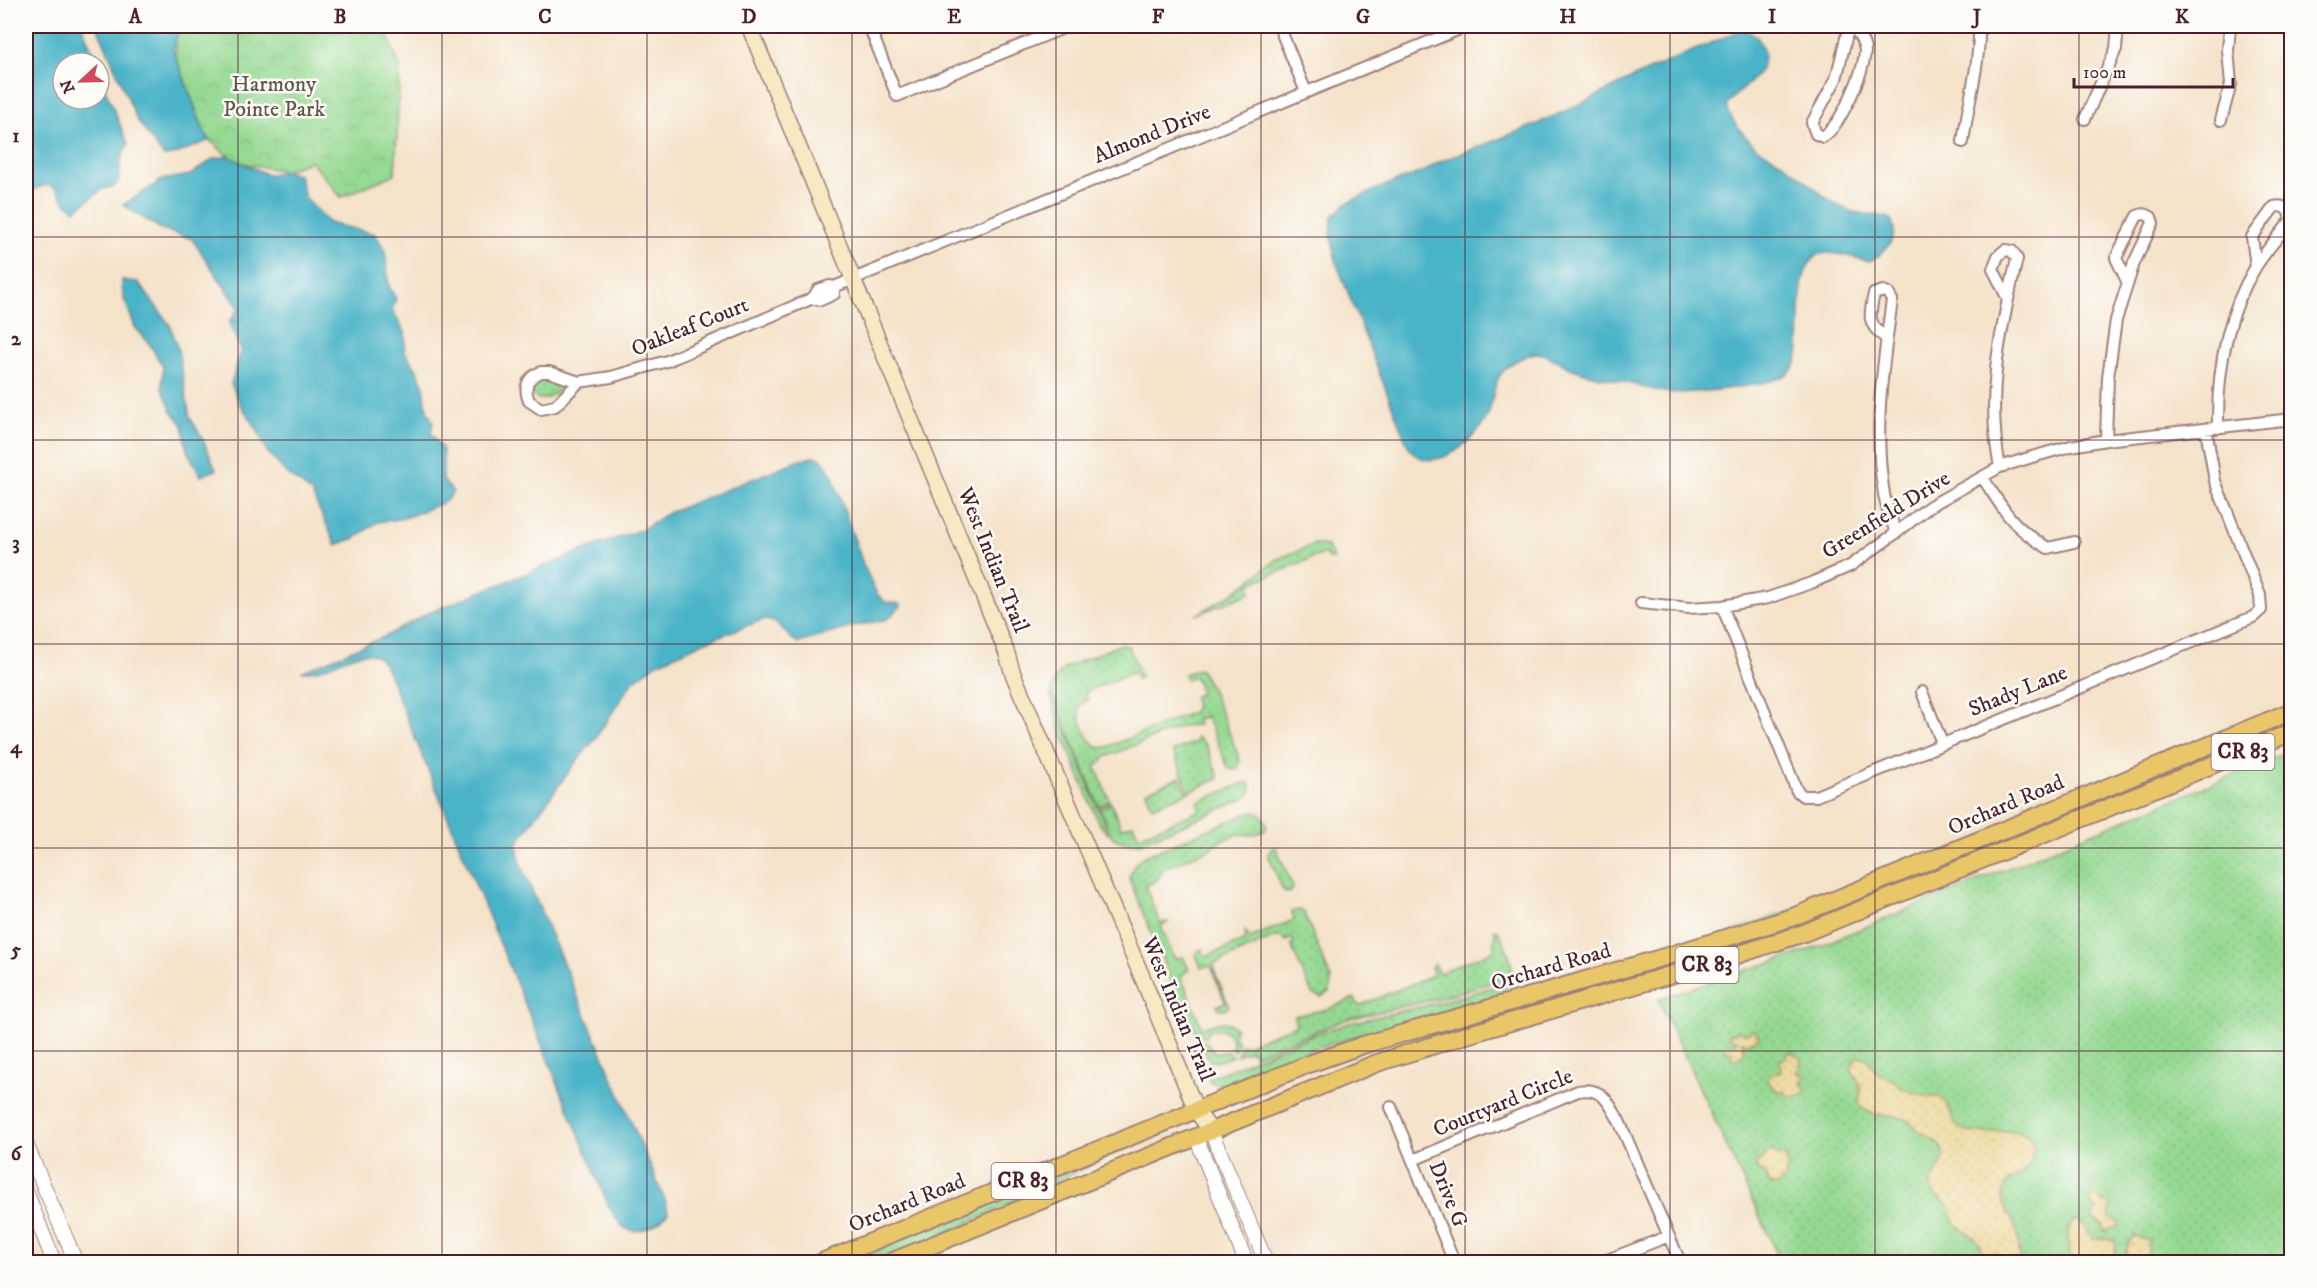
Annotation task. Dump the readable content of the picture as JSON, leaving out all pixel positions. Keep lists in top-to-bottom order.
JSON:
{
  "streets": {
    "main road": ["West Indian Trail", "CR 83", "Orchard Road"],
    "street": [
      "Almond Drive",
      "Oakleaf Court",
      "Greenfield Drive",
      "Shady Lane",
      "Courtyard Circle",
      "Drive G"
    ]
  },
  "crossings": [
    ["Almond Drive", "Oakleaf Court"],
    ["Almond Drive", "West Indian Trail"],
    ["Oakleaf Court", "West Indian Trail"],
    ["Greenfield Drive", "Shady Lane"],
    ["West Indian Trail", "Orchard Road"],
    ["Courtyard Circle", "Drive G"]
  ],
  "parks": ["Harmony Pointe Park"],
  "scale_bar": "100 m",
  "north": "left",
  "grid": {
    "columns": [
      "A",
      "B",
      "C",
      "D",
      "E",
      "F",
      "G",
      "H",
      "I",
      "J",
      "K"
    ],
    "rows": [
      "1",
      "2",
      "3",
      "4",
      "5",
      "6"
    ]
  }
}
